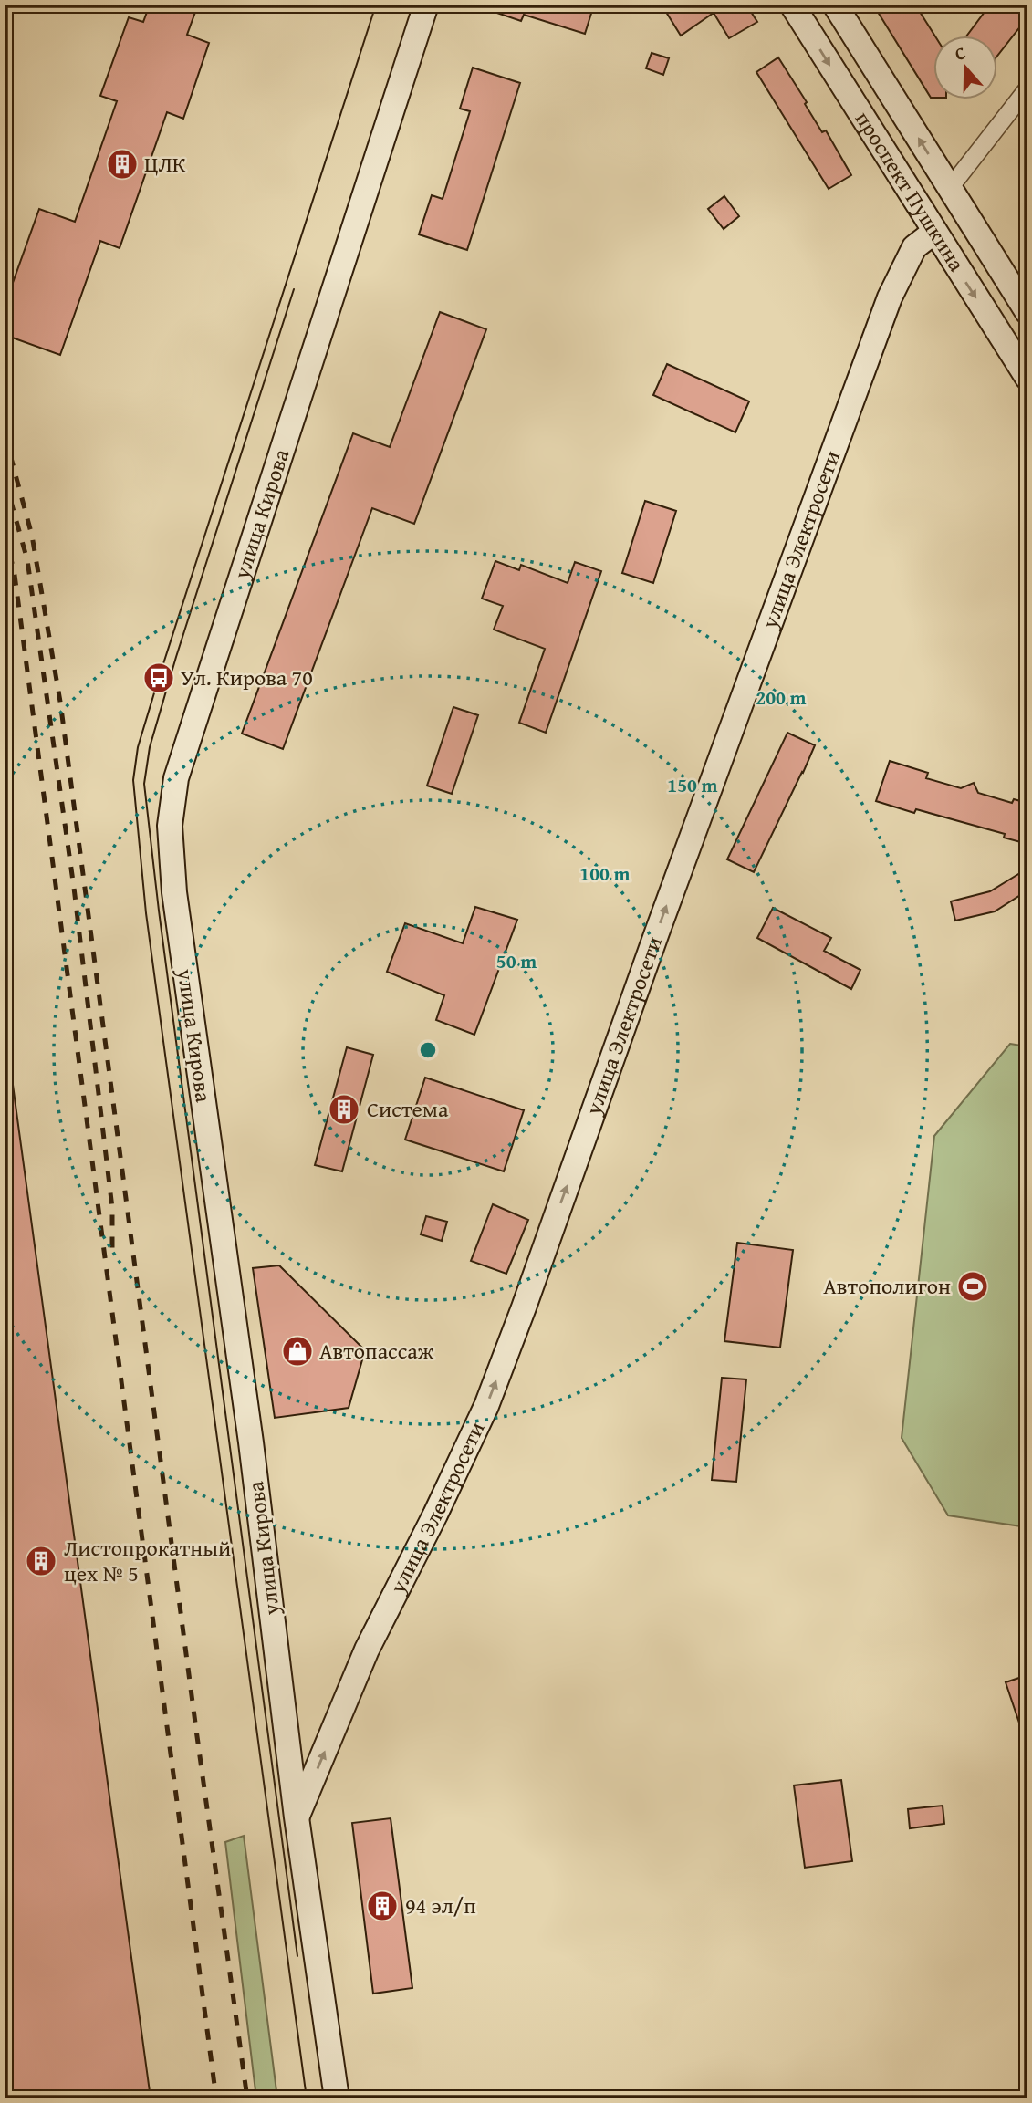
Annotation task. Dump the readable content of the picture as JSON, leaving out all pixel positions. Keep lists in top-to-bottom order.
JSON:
{
  "streets": {
    "main road": ["проспект Пушкина", "улица Кирова", "улица Электросети"]
  },
  "crossings": [
    ["проспект Пушкина", "улица Электросети"],
    ["улица Кирова", "улица Электросети"]
  ],
  "one_way": ["улица Электросети"],
  "places": {
    "building": [
      "ЦЛК",
      "Система",
      "Листопрокатный цех № 5",
      "94 эл/п"
    ],
    "bus stop": ["Ул. Кирова 70"],
    "sports": ["Автополигон"],
    "shop": ["Автопассаж"]
  },
  "north": "top",
  "rings": [
    "200 m",
    "150 m",
    "100 m",
    "50 m"
  ]
}
